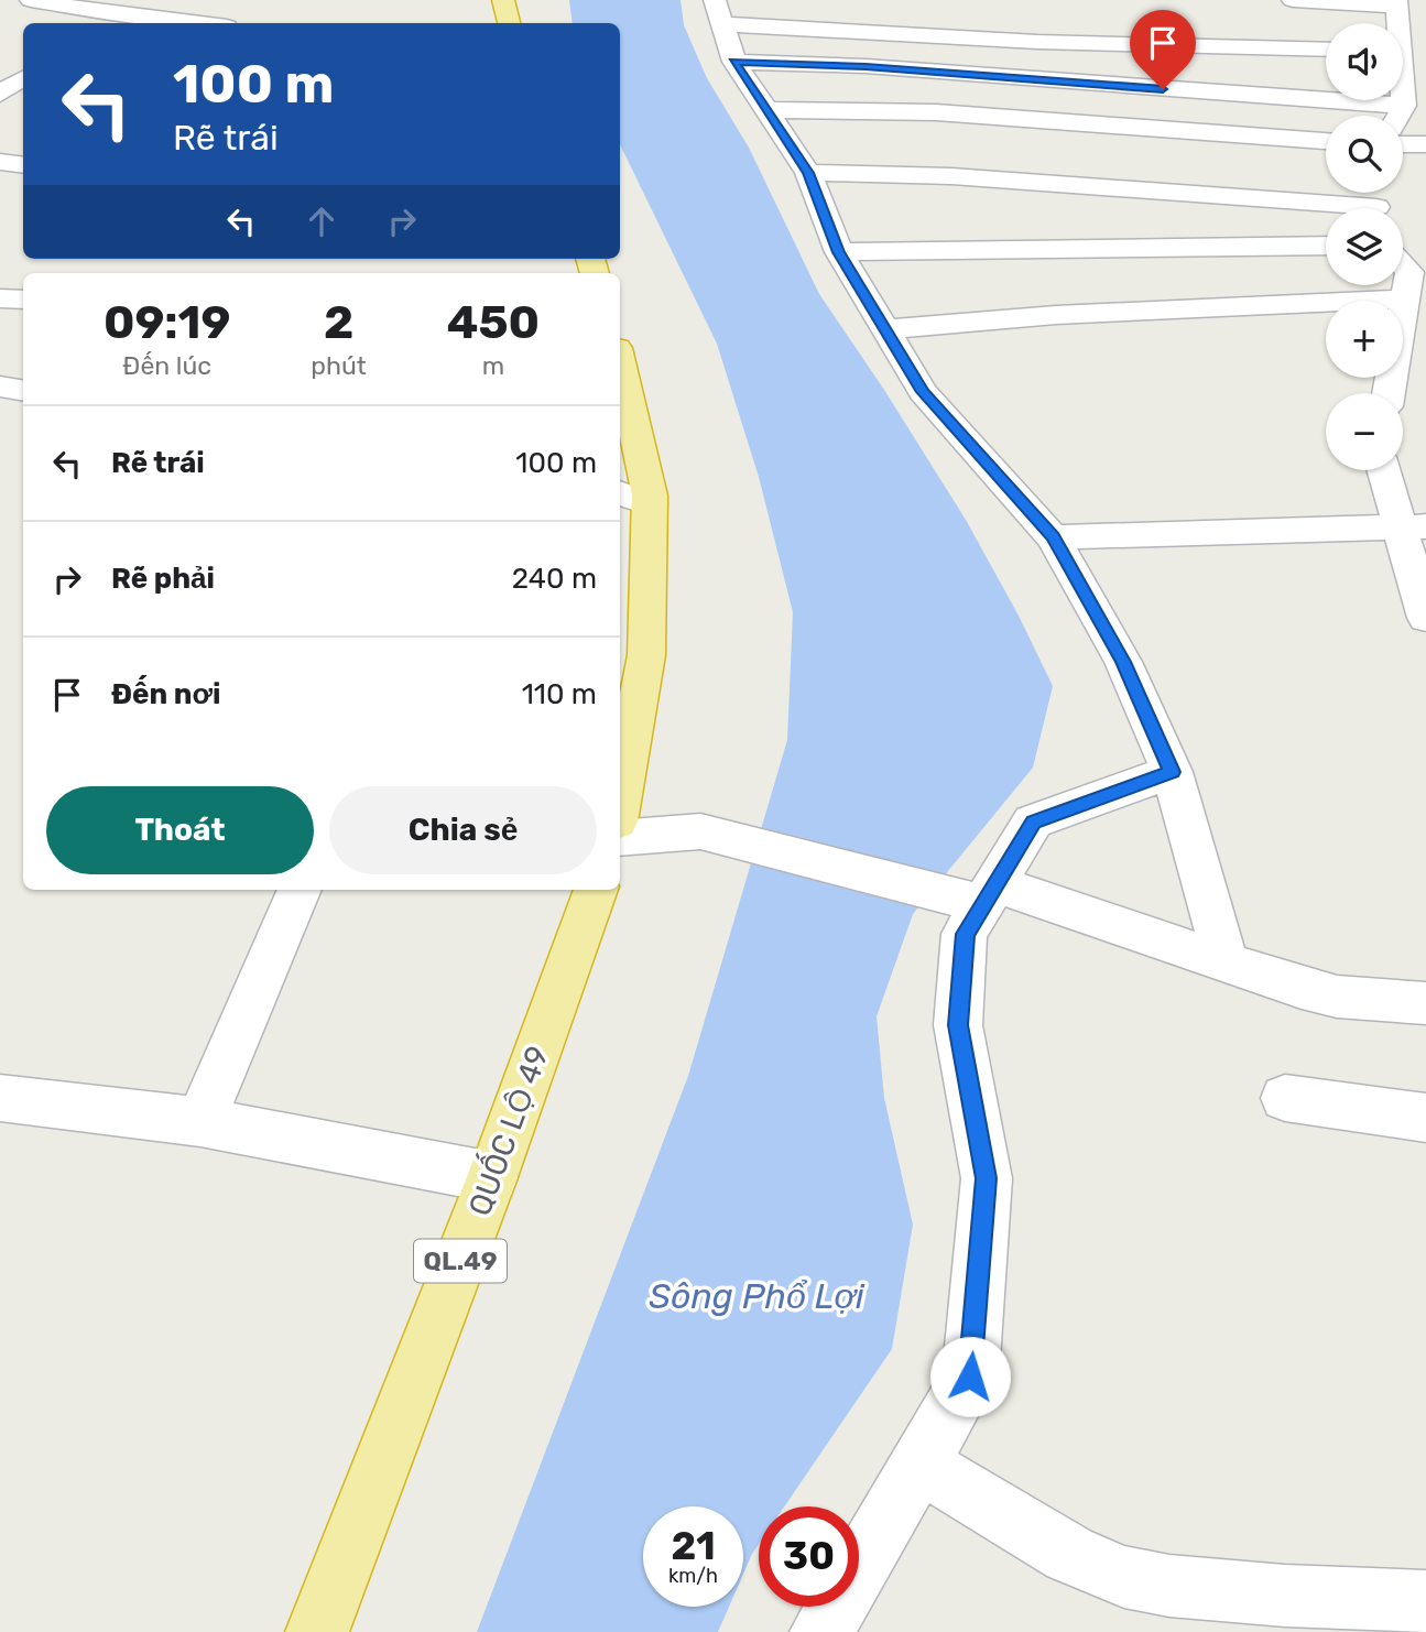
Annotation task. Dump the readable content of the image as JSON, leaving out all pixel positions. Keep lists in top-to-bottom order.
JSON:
{
  "streets": {
    "highway": ["QUỐC LỘ 49", "QL.49"]
  },
  "water": ["Sông Phổ Lợi"],
  "page": {
    "map_buttons": ["+", "−"],
    "turn": ["100 m", "Rẽ trái"],
    "eta": [
      "09:19",
      "Đến lúc",
      "2",
      "phút",
      "450",
      "m"
    ],
    "list": [
      {
        "name": "Rẽ trái",
        "value": "100 m"
      },
      {
        "name": "Rẽ phải",
        "value": "240 m"
      },
      {
        "name": "Đến nơi",
        "value": "110 m"
      }
    ],
    "buttons": ["Thoát", "Chia sẻ"],
    "speed": "21 km/h",
    "limit": "30"
  }
}
